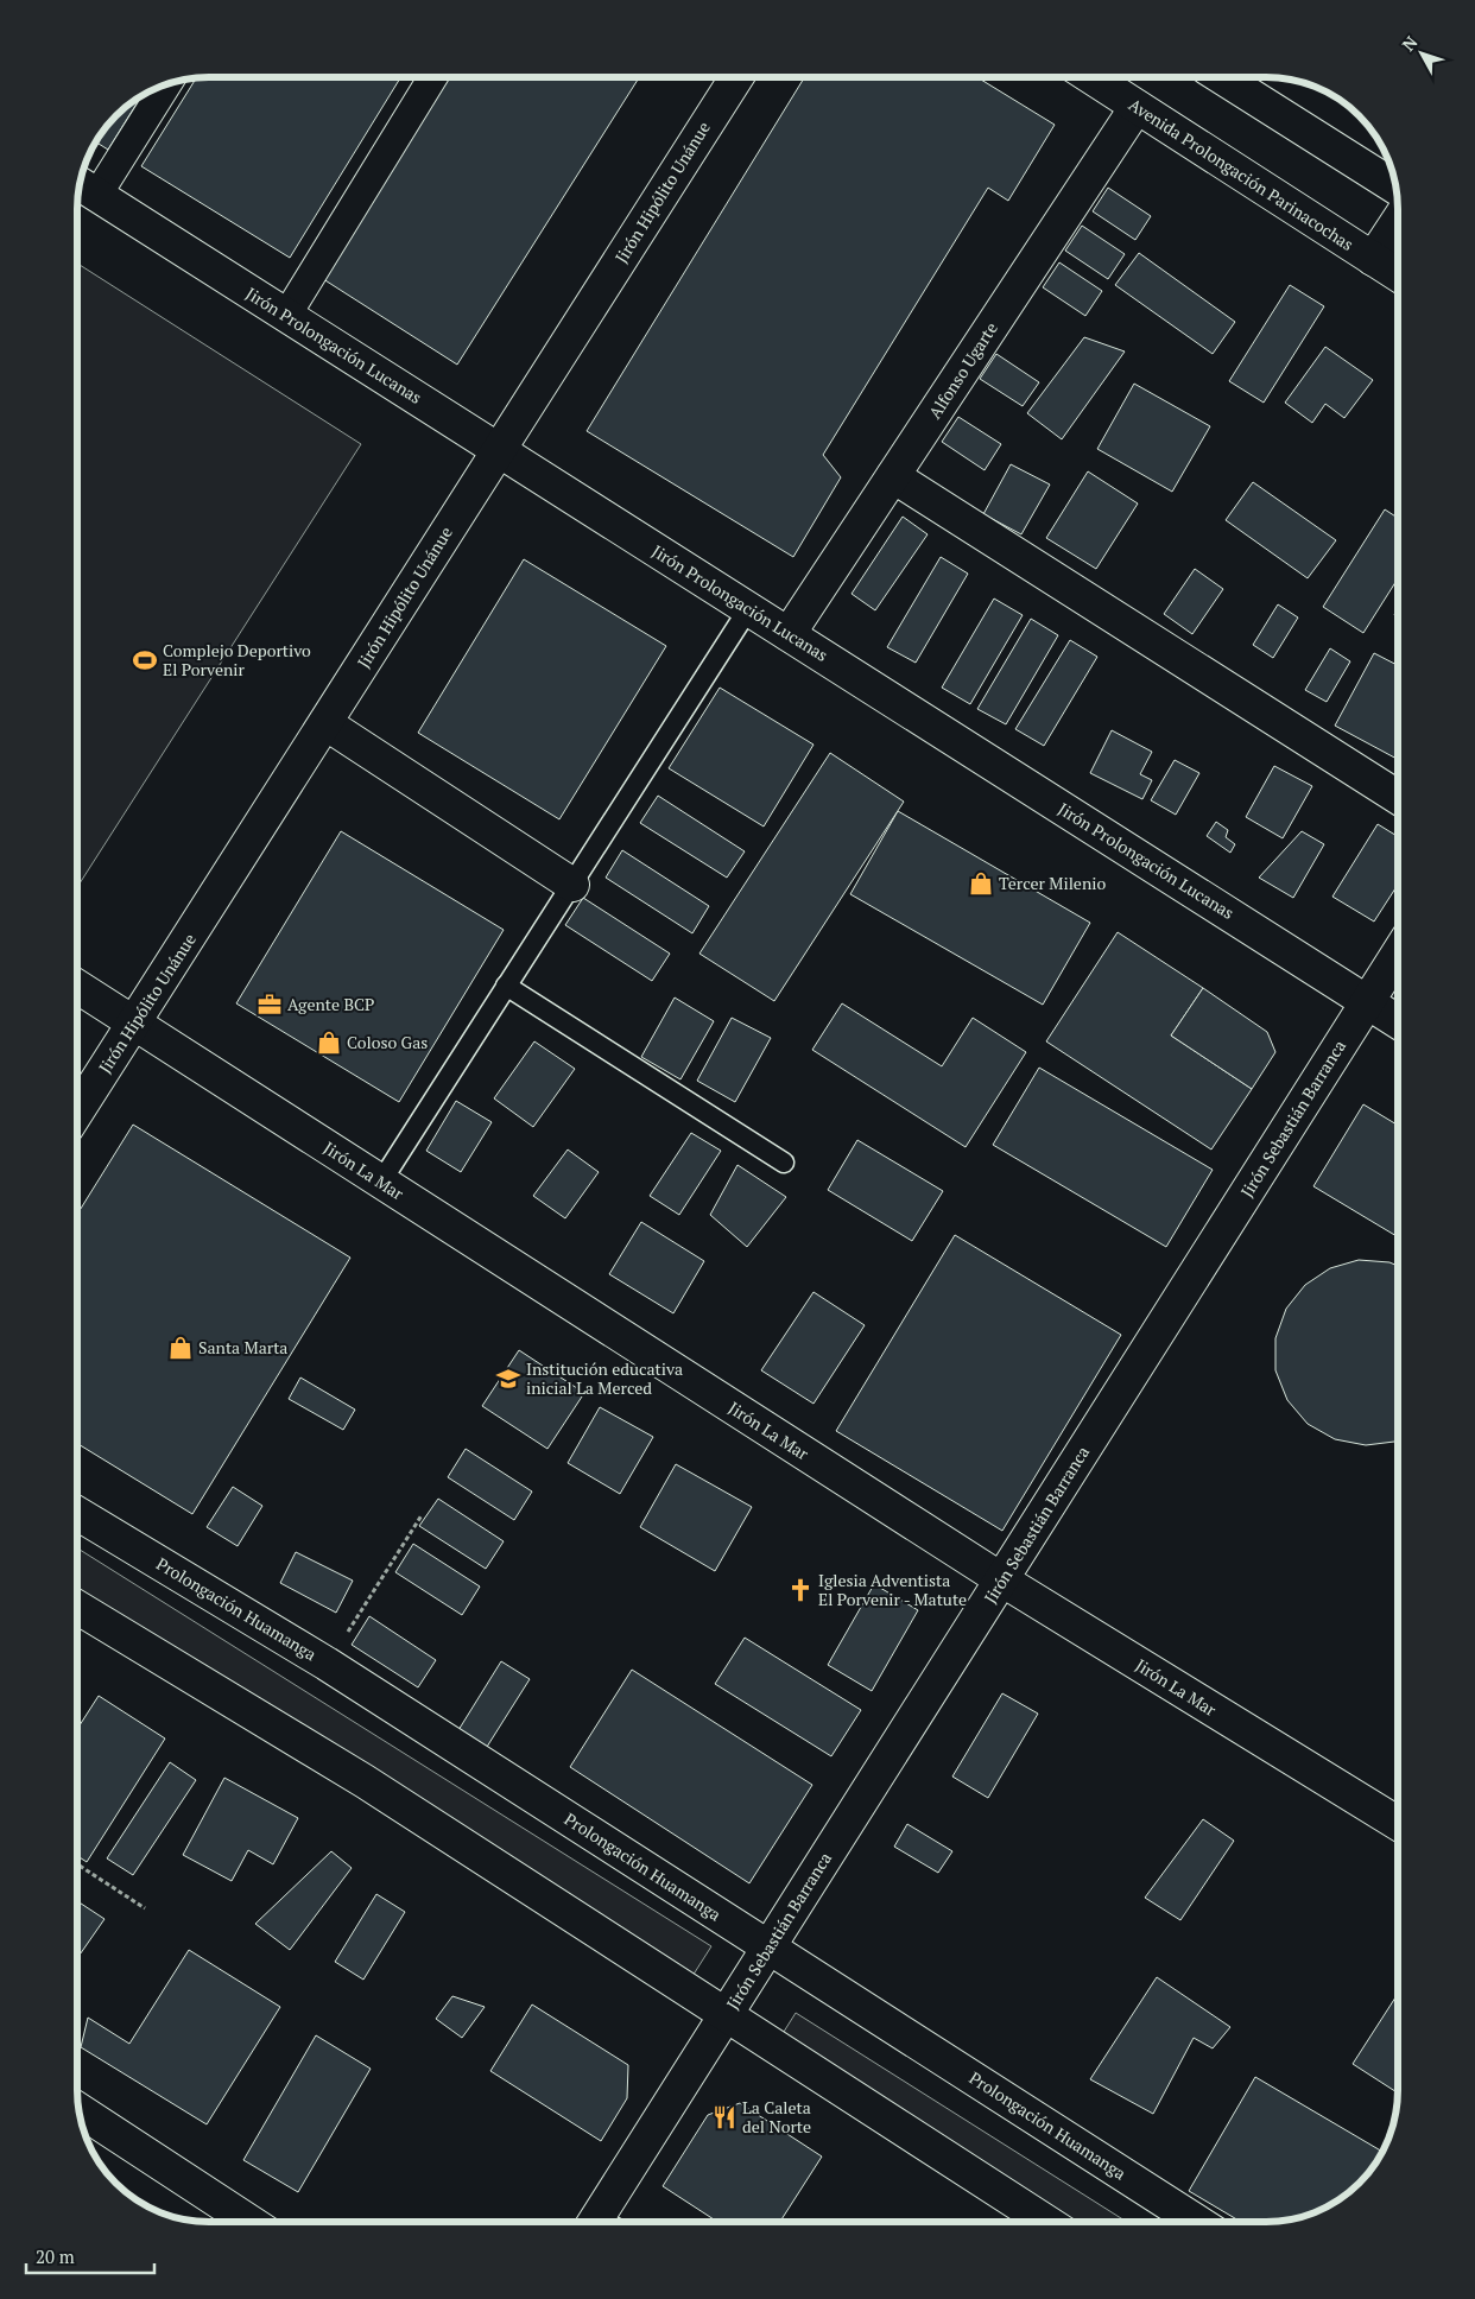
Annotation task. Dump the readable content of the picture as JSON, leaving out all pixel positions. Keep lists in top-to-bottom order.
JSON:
{
  "streets": {
    "street": [
      "Avenida Prolongación Parinacochas",
      "Jirón Hipólito Unánue",
      "Jirón Prolongación Lucanas",
      "Alfonso Ugarte",
      "Jirón Sebastián Barranca",
      "Jirón La Mar",
      "Prolongación Huamanga"
    ]
  },
  "crossings": [
    ["Avenida Prolongación Parinacochas", "Alfonso Ugarte"],
    ["Jirón Hipólito Unánue", "Jirón Prolongación Lucanas"],
    ["Jirón Hipólito Unánue", "Jirón La Mar"],
    ["Jirón Prolongación Lucanas", "Alfonso Ugarte"],
    ["Jirón Prolongación Lucanas", "Jirón Sebastián Barranca"],
    ["Jirón Sebastián Barranca", "Jirón La Mar"],
    ["Jirón Sebastián Barranca", "Prolongación Huamanga"]
  ],
  "places": {
    "sports": ["Complejo Deportivo El Porvenir"],
    "shop": ["Tercer Milenio", "Coloso Gas", "Santa Marta"],
    "office": ["Agente BCP"],
    "school or university": ["Institución educativa inicial La Merced"],
    "church": ["Iglesia Adventista El Porvenir - Matute"],
    "restaurant": ["La Caleta del Norte"]
  },
  "scale_bar": "20 m",
  "north": "top left"
}
